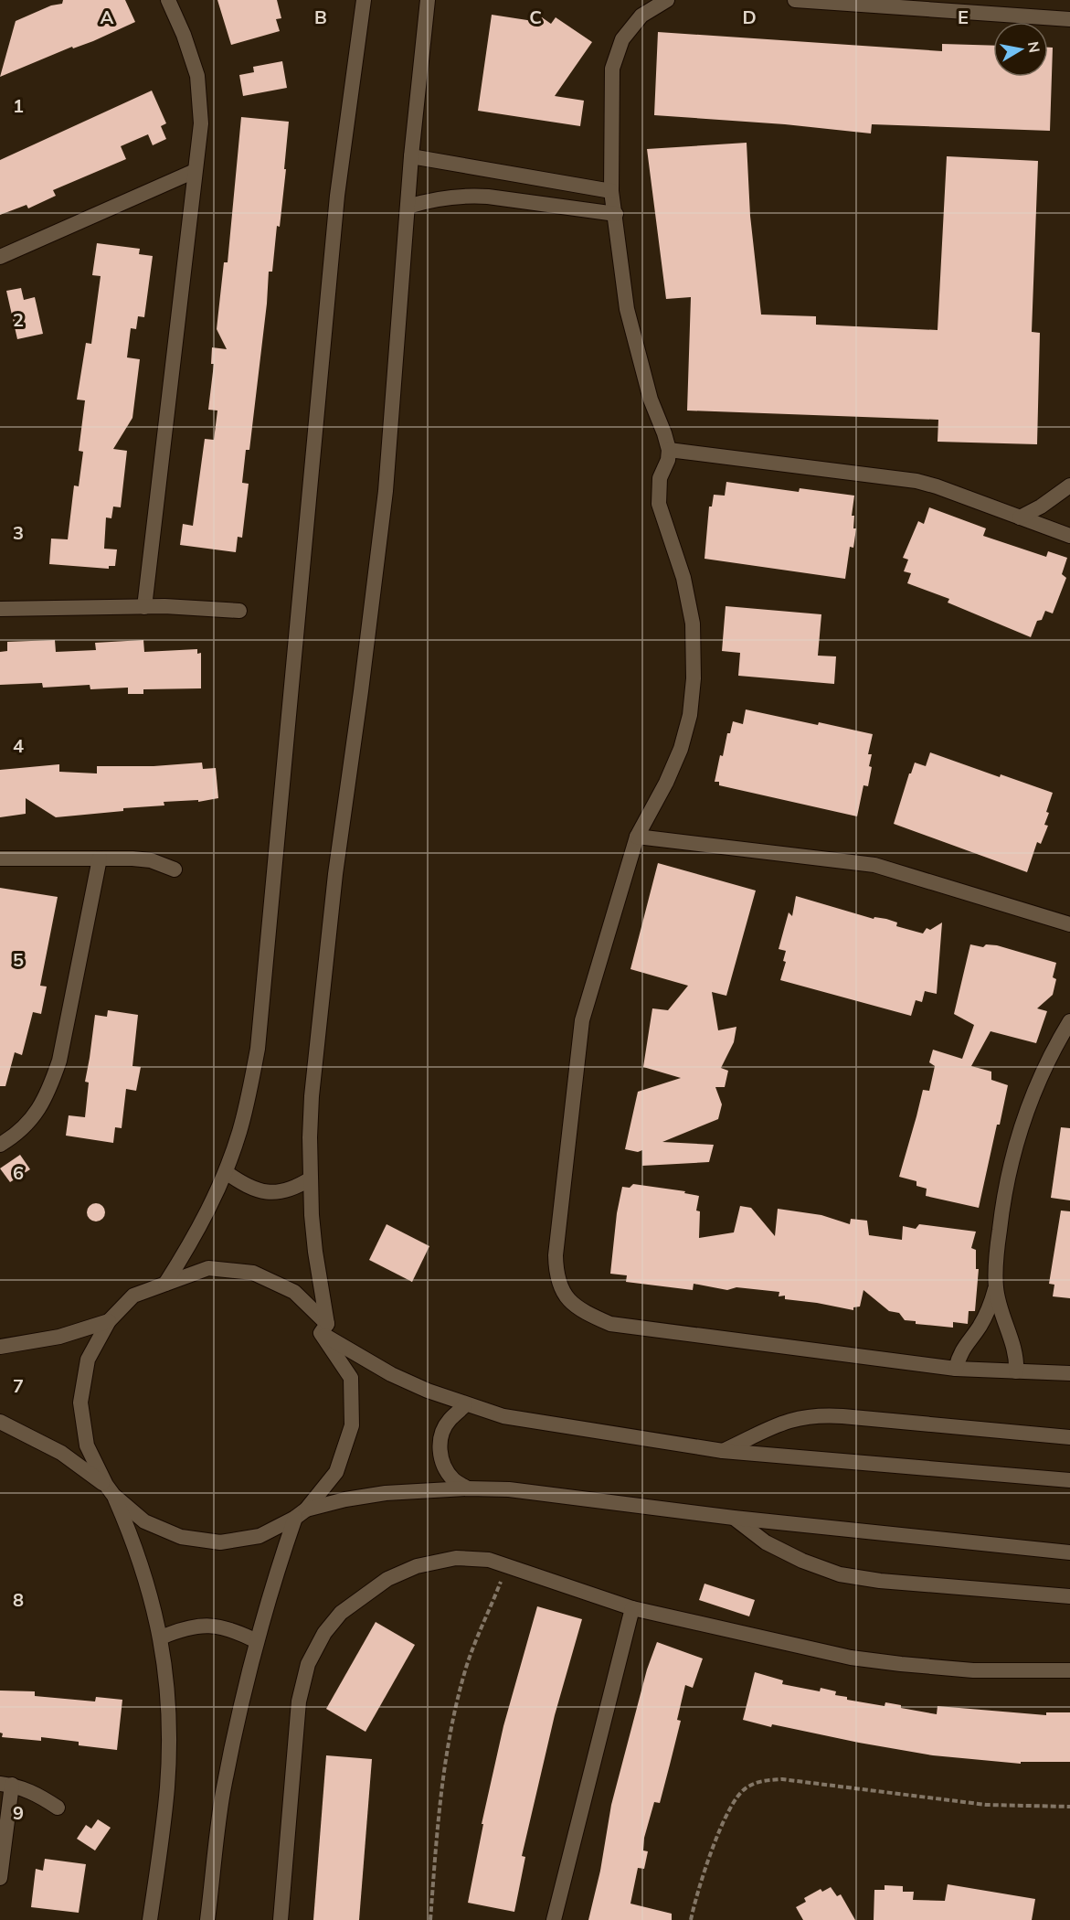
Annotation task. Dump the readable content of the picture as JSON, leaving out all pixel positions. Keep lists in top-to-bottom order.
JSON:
{
  "north": "right",
  "grid": {
    "columns": [
      "A",
      "B",
      "C",
      "D",
      "E"
    ],
    "rows": [
      "1",
      "2",
      "3",
      "4",
      "5",
      "6",
      "7",
      "8",
      "9"
    ]
  }
}
